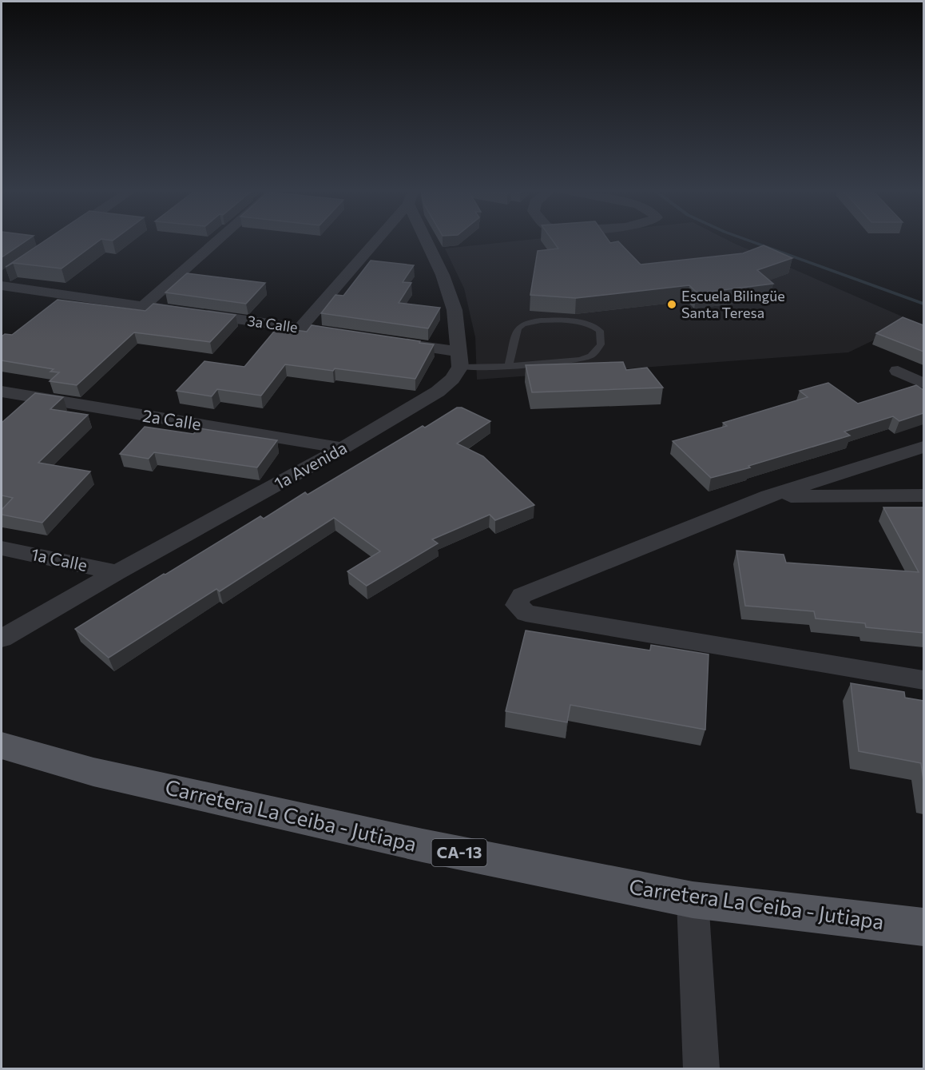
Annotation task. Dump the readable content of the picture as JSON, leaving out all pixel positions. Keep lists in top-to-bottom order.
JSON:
{
  "streets": {
    "main road": ["Carretera La Ceiba - Jutiapa", "CA-13"],
    "street": [
      "3a Calle",
      "2a Calle",
      "1a Avenida",
      "1a Calle"
    ]
  },
  "crossings": [
    ["2a Calle", "1a Avenida"],
    ["1a Avenida", "1a Calle"]
  ],
  "places": ["Escuela Bilingüe Santa Teresa"]
}
